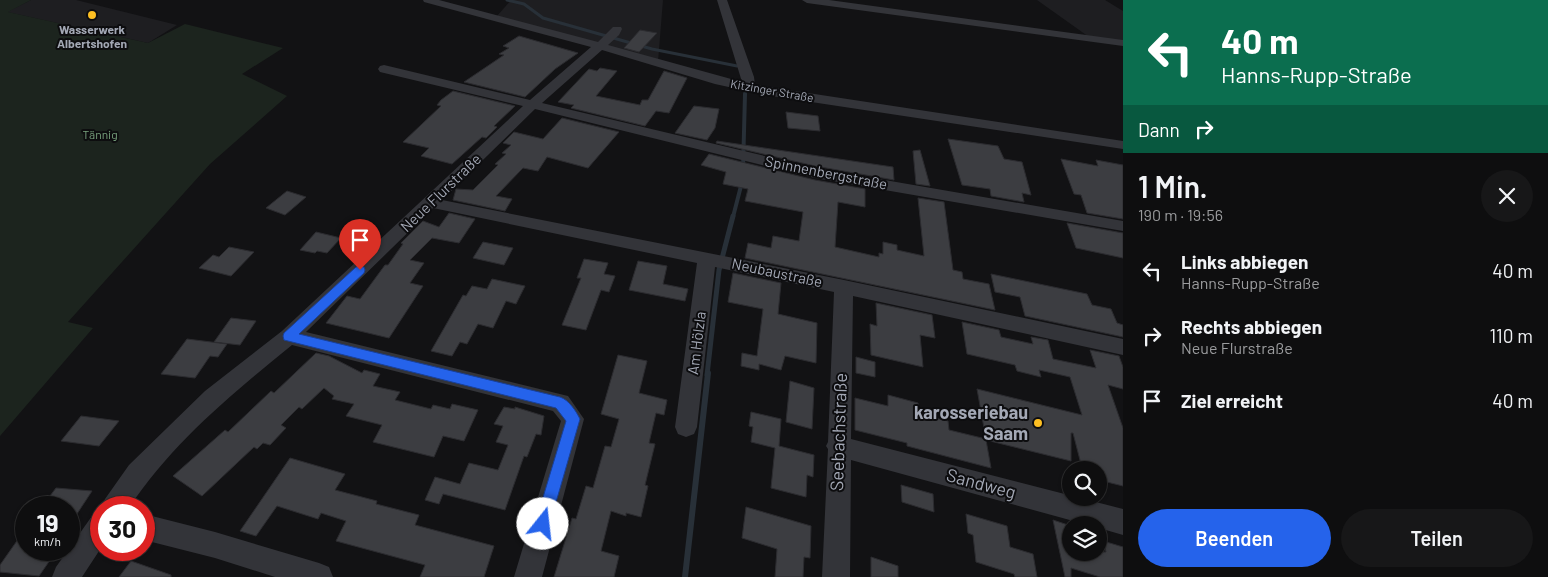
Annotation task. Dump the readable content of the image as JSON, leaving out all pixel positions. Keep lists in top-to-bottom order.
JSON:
{
  "streets": {
    "street": [
      "Kitzinger Straße",
      "Spinnenbergstraße",
      "Neue Flurstraße",
      "Neubaustraße",
      "Am Hölzla",
      "Seebachstraße",
      "Sandweg"
    ]
  },
  "crossings": [
    ["Kitzinger Straße", "Neue Flurstraße"],
    ["Spinnenbergstraße", "Neue Flurstraße"],
    ["Neue Flurstraße", "Neubaustraße"],
    ["Neubaustraße", "Am Hölzla"],
    ["Neubaustraße", "Seebachstraße"],
    ["Seebachstraße", "Sandweg"]
  ],
  "parks": ["Tännig"],
  "places": ["Wasserwerk Albertshofen", "karosseriebau Saam"],
  "page": {
    "turn": ["40 m", "Hanns-Rupp-Straße"],
    "then": "Dann",
    "heading": ["1 Min.", "190 m · 19:56"],
    "list": [
      {
        "name": "Links abbiegen",
        "note": "Hanns-Rupp-Straße",
        "value": "40 m"
      },
      {
        "name": "Rechts abbiegen",
        "note": "Neue Flurstraße",
        "value": "110 m"
      },
      {
        "name": "Ziel erreicht",
        "value": "40 m"
      }
    ],
    "speed": "19 km/h",
    "limit": "30",
    "buttons": ["Beenden", "Teilen"]
  }
}
